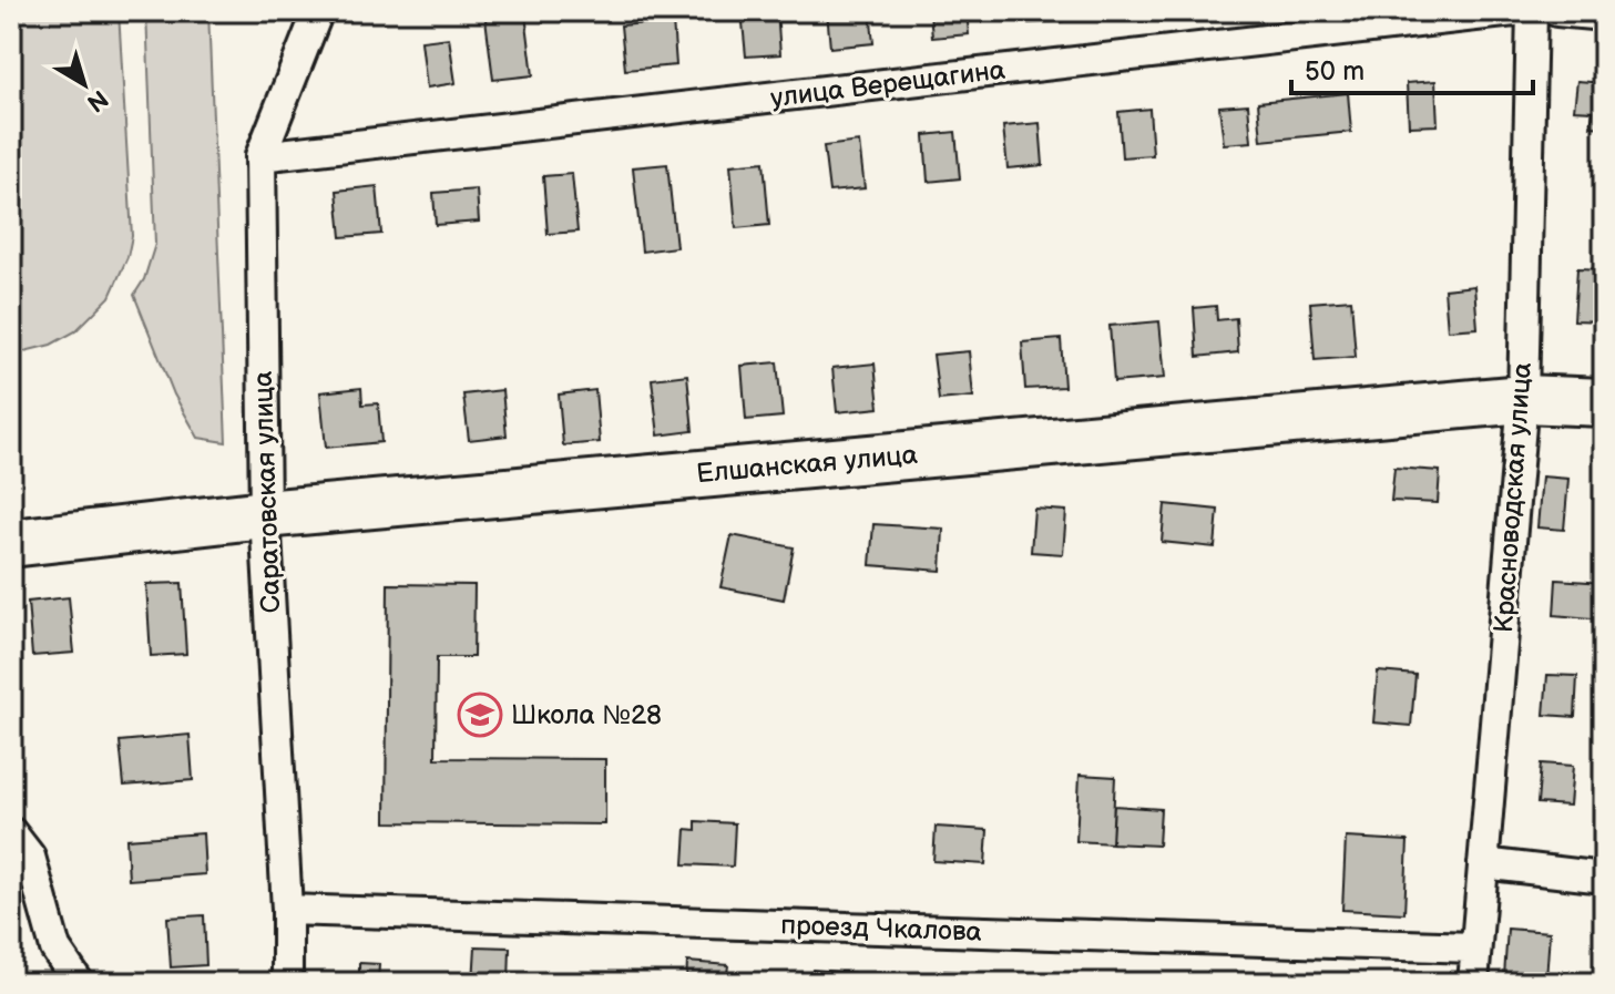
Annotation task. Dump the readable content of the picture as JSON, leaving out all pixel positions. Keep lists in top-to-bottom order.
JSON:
{
  "streets": {
    "main road": ["Елшанская улица"],
    "street": [
      "улица Верещагина",
      "Саратовская улица",
      "Красноводская улица",
      "проезд Чкалова"
    ]
  },
  "crossings": [
    ["улица Верещагина", "Саратовская улица"],
    ["Елшанская улица", "Саратовская улица"],
    ["Елшанская улица", "Красноводская улица"],
    ["Саратовская улица", "проезд Чкалова"],
    ["Красноводская улица", "проезд Чкалова"]
  ],
  "places": {
    "school or university": ["Школа №28"]
  },
  "scale_bar": "50 m",
  "north": "bottom right"
}
